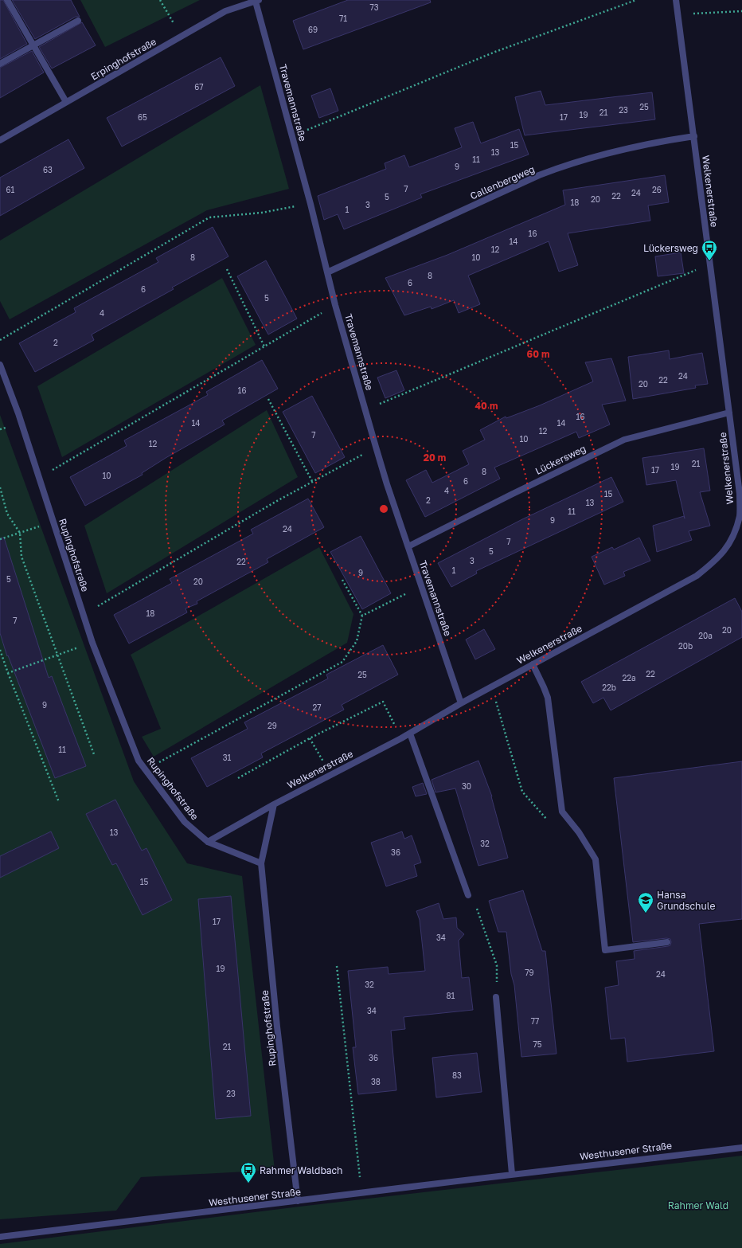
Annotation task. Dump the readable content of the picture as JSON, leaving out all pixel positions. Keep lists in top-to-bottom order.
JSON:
{
  "streets": {
    "street": [
      "Erpinghofstraße",
      "Travemannstraße",
      "Callenbergweg",
      "Welkenerstraße",
      "Lückersweg",
      "Rupinghofstraße",
      "Westhusener Straße"
    ]
  },
  "crossings": [
    ["Erpinghofstraße", "Travemannstraße"],
    ["Travemannstraße", "Callenbergweg"],
    ["Travemannstraße", "Welkenerstraße"],
    ["Travemannstraße", "Lückersweg"],
    ["Callenbergweg", "Welkenerstraße"],
    ["Welkenerstraße", "Lückersweg"],
    ["Welkenerstraße", "Rupinghofstraße"],
    ["Rupinghofstraße", "Westhusener Straße"]
  ],
  "parks": ["Rahmer Wald"],
  "places": {
    "bus stop": ["Lückersweg", "Rahmer Waldbach"],
    "school or university": ["Hansa Grundschule"]
  },
  "house_numbers": [
    "73",
    "71",
    "69",
    "67",
    "25",
    "23",
    "21",
    "19",
    "65",
    "17",
    "15",
    "13",
    "11",
    "9",
    "63",
    "7",
    "61",
    "26",
    "24",
    "22",
    "5",
    "20",
    "18",
    "3",
    "1",
    "16",
    "14",
    "12",
    "8",
    "10",
    "8",
    "6",
    "6",
    "5",
    "4",
    "2",
    "24",
    "22",
    "20",
    "16",
    "16",
    "14",
    "14",
    "12",
    "7",
    "10",
    "12",
    "21",
    "19",
    "17",
    "8",
    "10",
    "6",
    "4",
    "15",
    "2",
    "13",
    "11",
    "9",
    "24",
    "7",
    "5",
    "3",
    "22",
    "1",
    "9",
    "5",
    "20",
    "18",
    "7",
    "20",
    "20a",
    "20b",
    "22",
    "25",
    "22a",
    "22b",
    "9",
    "27",
    "29",
    "11",
    "31",
    "30",
    "13",
    "32",
    "36",
    "15",
    "17",
    "34",
    "19",
    "79",
    "24",
    "32",
    "81",
    "34",
    "77",
    "75",
    "21",
    "36",
    "83",
    "38",
    "23"
  ],
  "rings": ["60 m", "40 m", "20 m"]
}
